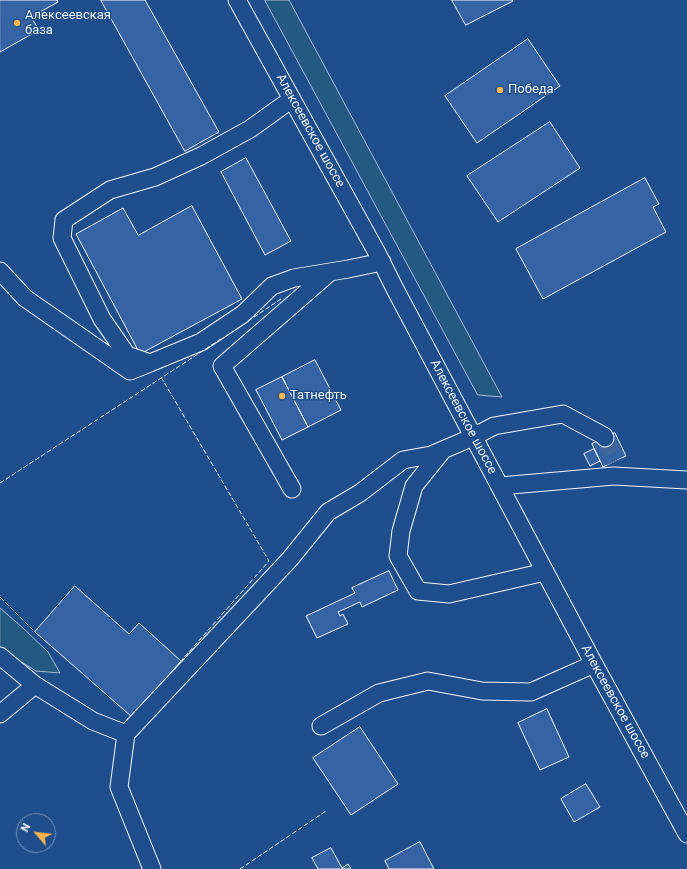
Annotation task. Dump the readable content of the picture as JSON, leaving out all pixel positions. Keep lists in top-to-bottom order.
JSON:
{
  "streets": {
    "street": ["Алексеевское шоссе"]
  },
  "places": ["Алексеевская база", "Победа", "Татнефть"],
  "north": "top left"
}
